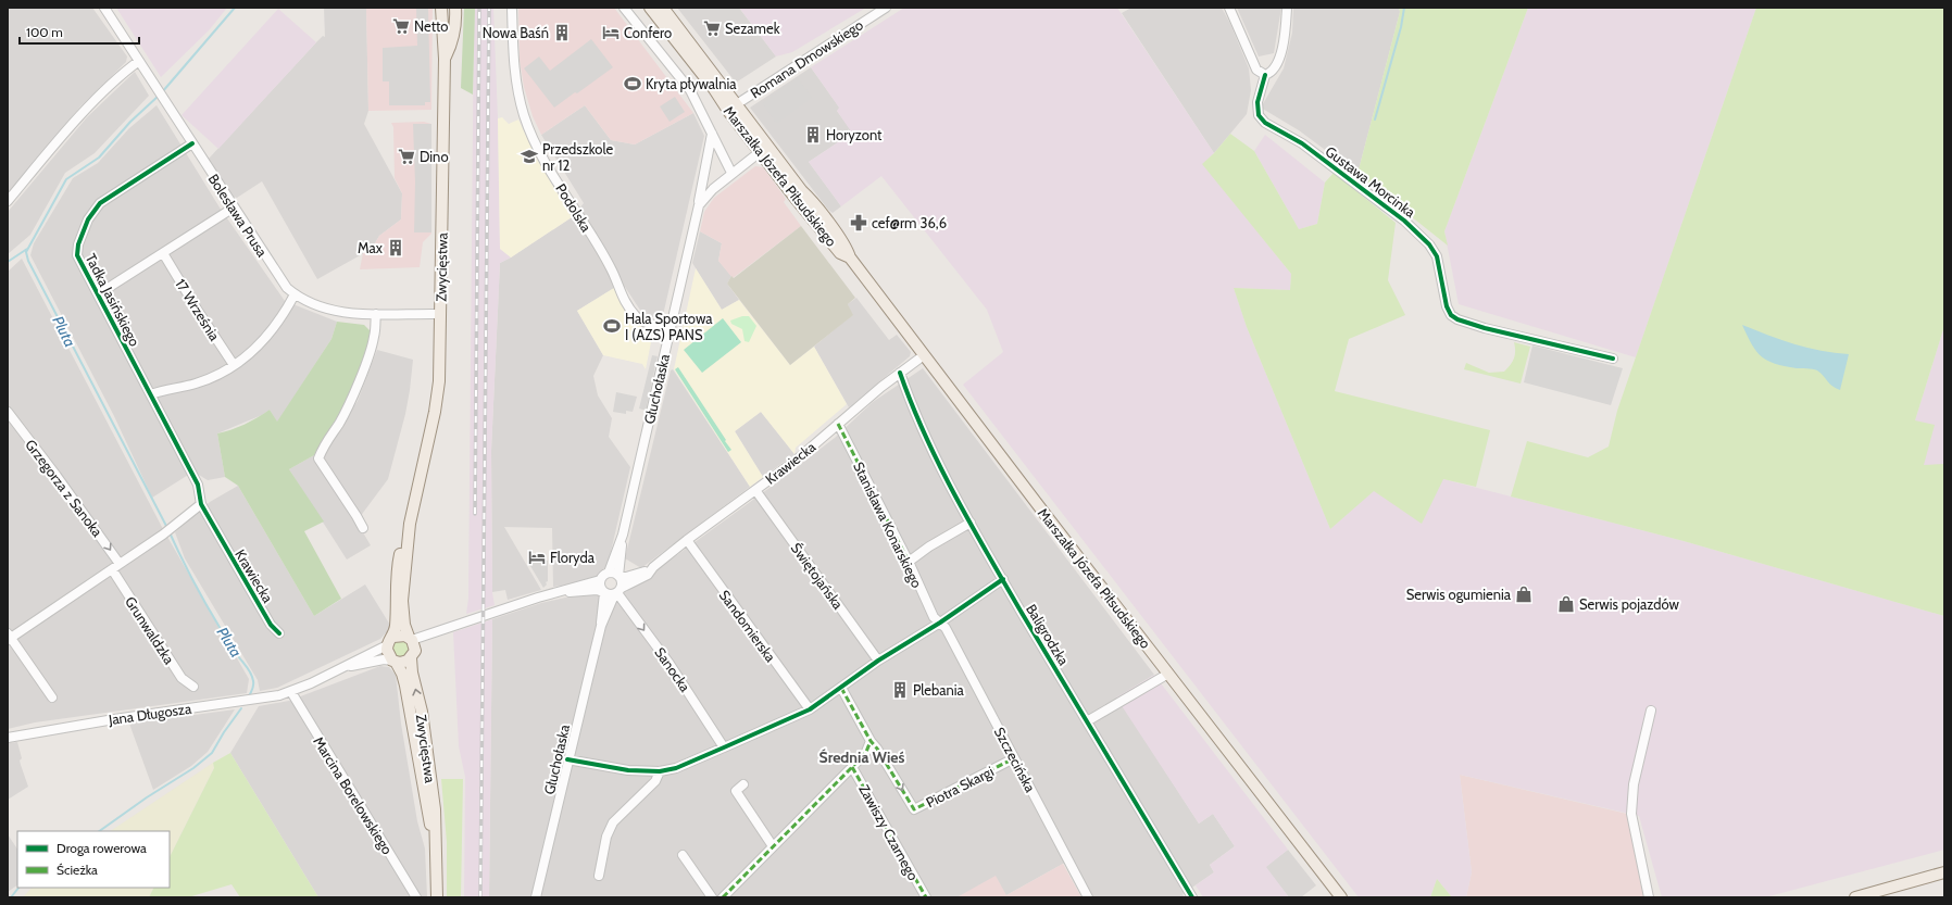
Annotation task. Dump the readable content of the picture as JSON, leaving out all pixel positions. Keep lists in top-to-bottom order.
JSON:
{
  "streets": {
    "main road": ["Marszałka Józefa Piłsudskiego", "Zwycięstwa"],
    "street": [
      "Romana Dmowskiego",
      "Gustawa Morcinka",
      "Podolska",
      "Bolesława Prusa",
      "Tadka Jasińskiego",
      "17 Września",
      "Głuchołaska",
      "Krawiecka",
      "Grzegorza z Sanoka",
      "Stanisława Konarskiego",
      "Świętojańska",
      "Sandomierska",
      "Grunwaldzka",
      "Baligrodzka",
      "Sanocka",
      "Jana Długosza",
      "Szczecińska",
      "Piotra Skargi",
      "Marcina Borelowskiego",
      "Zawiszy Czarnego"
    ]
  },
  "crossings": [
    ["Romana Dmowskiego", "Marszałka Józefa Piłsudskiego"],
    ["Marszałka Józefa Piłsudskiego", "Głuchołaska"],
    ["Marszałka Józefa Piłsudskiego", "Krawiecka"],
    ["Podolska", "Głuchołaska"],
    ["Bolesława Prusa", "Zwycięstwa"],
    ["Bolesława Prusa", "Tadka Jasińskiego"],
    ["Tadka Jasińskiego", "Krawiecka"],
    ["Głuchołaska", "Krawiecka"],
    ["Głuchołaska", "Sanocka"],
    ["Krawiecka", "Stanisława Konarskiego"],
    ["Krawiecka", "Świętojańska"],
    ["Krawiecka", "Sandomierska"],
    ["Krawiecka", "Baligrodzka"],
    ["Krawiecka", "Sanocka"],
    ["Grzegorza z Sanoka", "Grunwaldzka"],
    ["Stanisława Konarskiego", "Szczecińska"],
    ["Jana Długosza", "Marcina Borelowskiego"],
    ["Szczecińska", "Piotra Skargi"],
    ["Piotra Skargi", "Zawiszy Czarnego"]
  ],
  "one_way": ["Grzegorza z Sanoka", "Sanocka"],
  "districts": ["Średnia Wieś"],
  "water": ["Pluta"],
  "places": {
    "supermarket": ["Netto", "Sezamek", "Dino"],
    "building": [
      "Nowa Baśń",
      "Horyzont",
      "Max",
      "Plebania"
    ],
    "hotel": ["Confero", "Floryda"],
    "sports": ["Kryta pływalnia", "Hala Sportowa I (AZS) PANS"],
    "school or university": ["Przedszkole nr 12"],
    "pharmacy": ["cef@rm 36,6"],
    "shop": ["Serwis ogumienia", "Serwis pojazdów"]
  },
  "legend": ["Droga rowerowa", "Ścieżka"],
  "scale_bar": "100 m"
}
